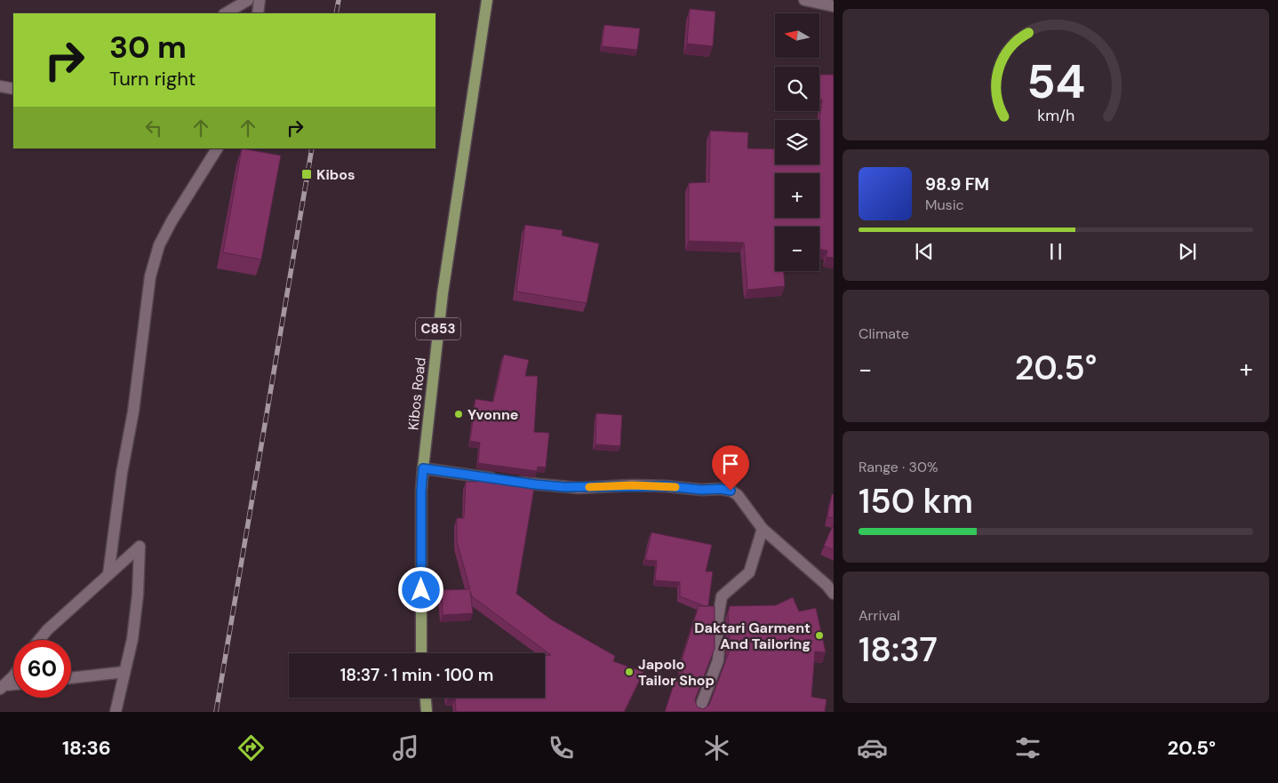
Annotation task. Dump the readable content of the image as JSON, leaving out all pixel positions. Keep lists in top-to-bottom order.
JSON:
{
  "streets": {
    "main road": ["C853", "Kibos Road"]
  },
  "places": {
    "transit": ["Kibos"],
    "other": ["Yvonne", "Daktari Garment And Tailoring", "Japolo Tailor Shop"]
  },
  "north": "left",
  "page": {
    "map_buttons": ["+", "−"],
    "turn": ["30 m", "Turn right"],
    "song": ["98.9 FM", "Music"],
    "tile": [
      "Climate",
      ["Range · 30%", "150 km"],
      ["Arrival", "18:37"]
    ],
    "heat": ["−", "20.5°", "+"],
    "limit": "60",
    "trip": "18:37 · 1 min · 100 m",
    "tabs": ["18:36", "20.5°"],
    "gauge": ["54", "km/h"]
  }
}
